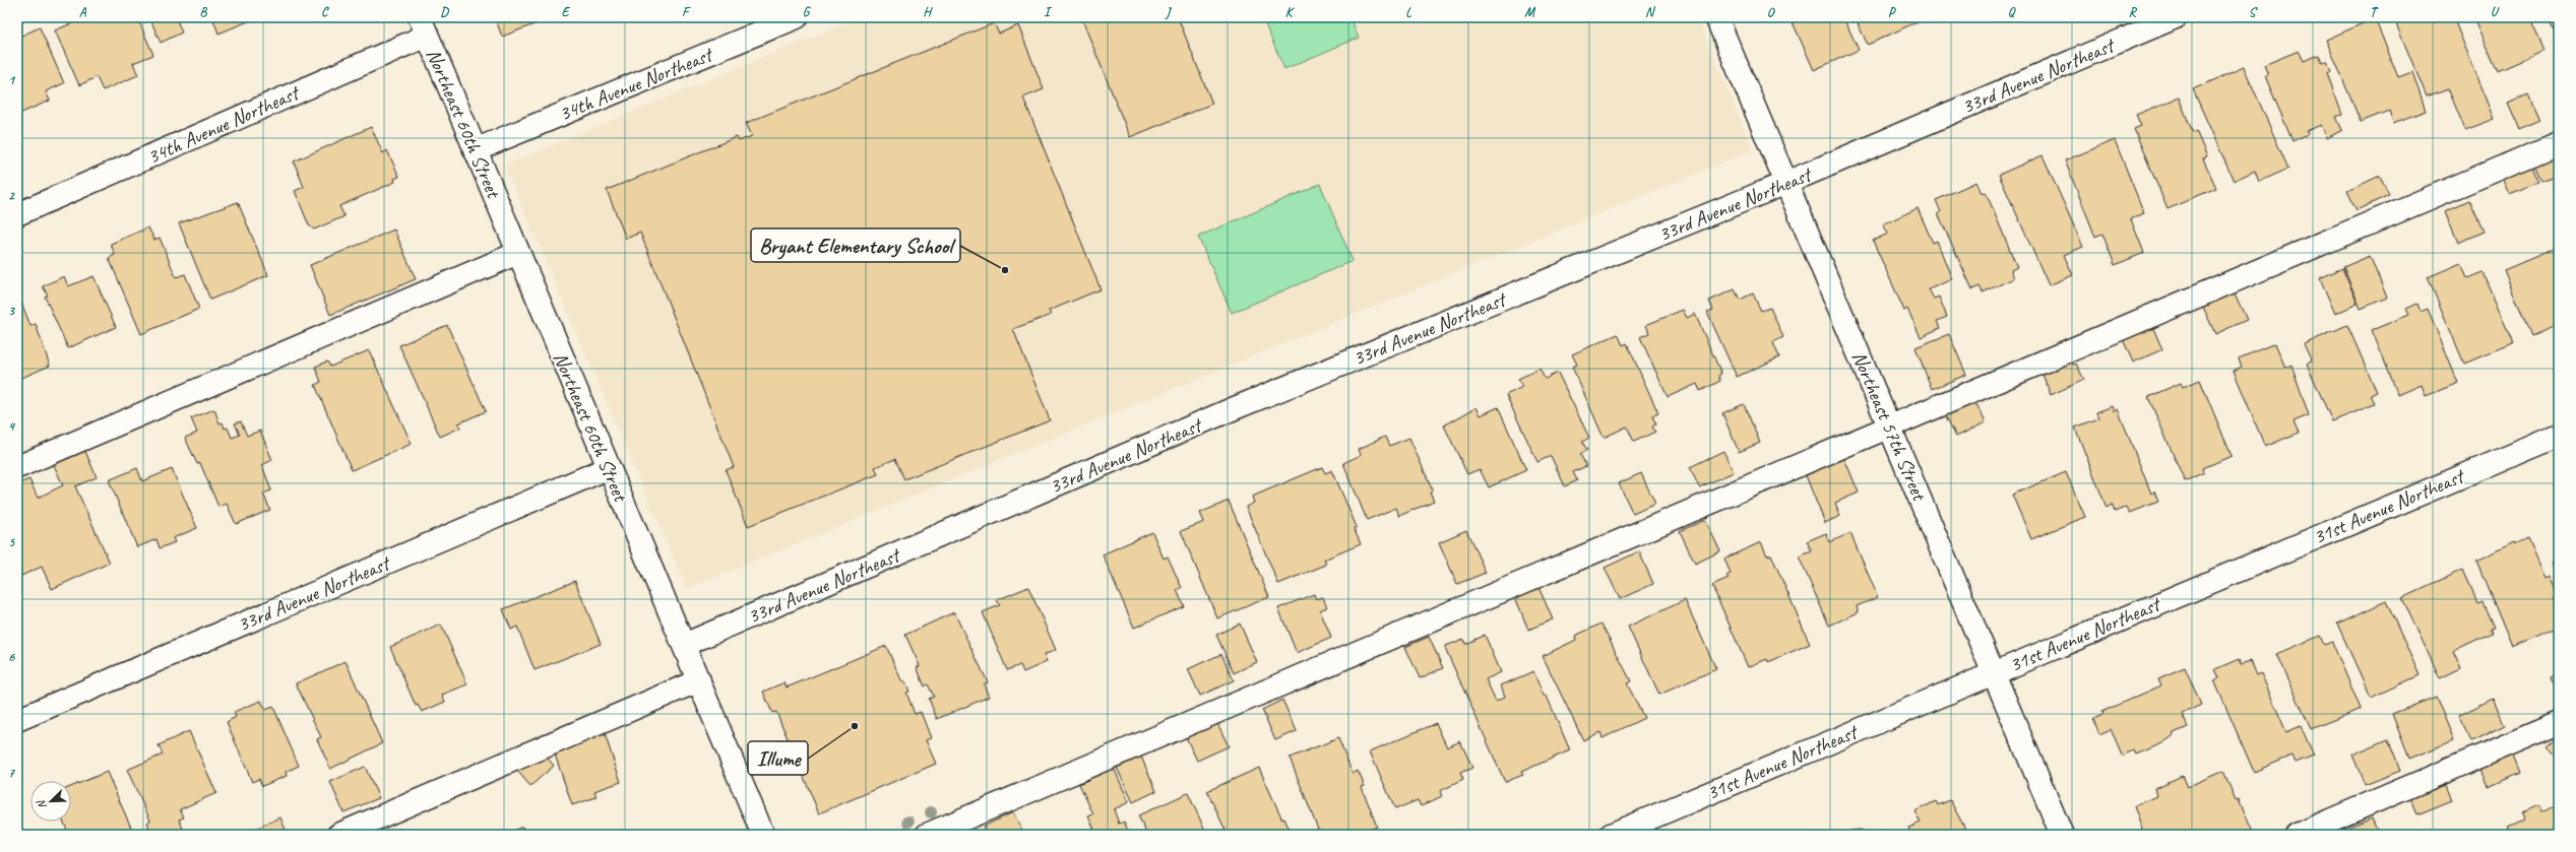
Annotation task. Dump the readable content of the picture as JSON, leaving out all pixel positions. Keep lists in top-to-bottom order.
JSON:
{
  "streets": {
    "street": [
      "33rd Avenue Northeast",
      "34th Avenue Northeast",
      "Northeast 60th Street",
      "Northeast 57th Street",
      "31st Avenue Northeast"
    ]
  },
  "crossings": [
    ["33rd Avenue Northeast", "Northeast 60th Street"],
    ["33rd Avenue Northeast", "Northeast 57th Street"],
    ["34th Avenue Northeast", "Northeast 60th Street"],
    ["Northeast 57th Street", "31st Avenue Northeast"]
  ],
  "places": ["Bryant Elementary School", "Illume"],
  "north": "bottom left",
  "grid": {
    "columns": [
      "A",
      "B",
      "C",
      "D",
      "E",
      "F",
      "G",
      "H",
      "I",
      "J",
      "K",
      "L",
      "M",
      "N",
      "O",
      "P",
      "Q",
      "R",
      "S",
      "T",
      "U"
    ],
    "rows": [
      "1",
      "2",
      "3",
      "4",
      "5",
      "6",
      "7"
    ]
  }
}
